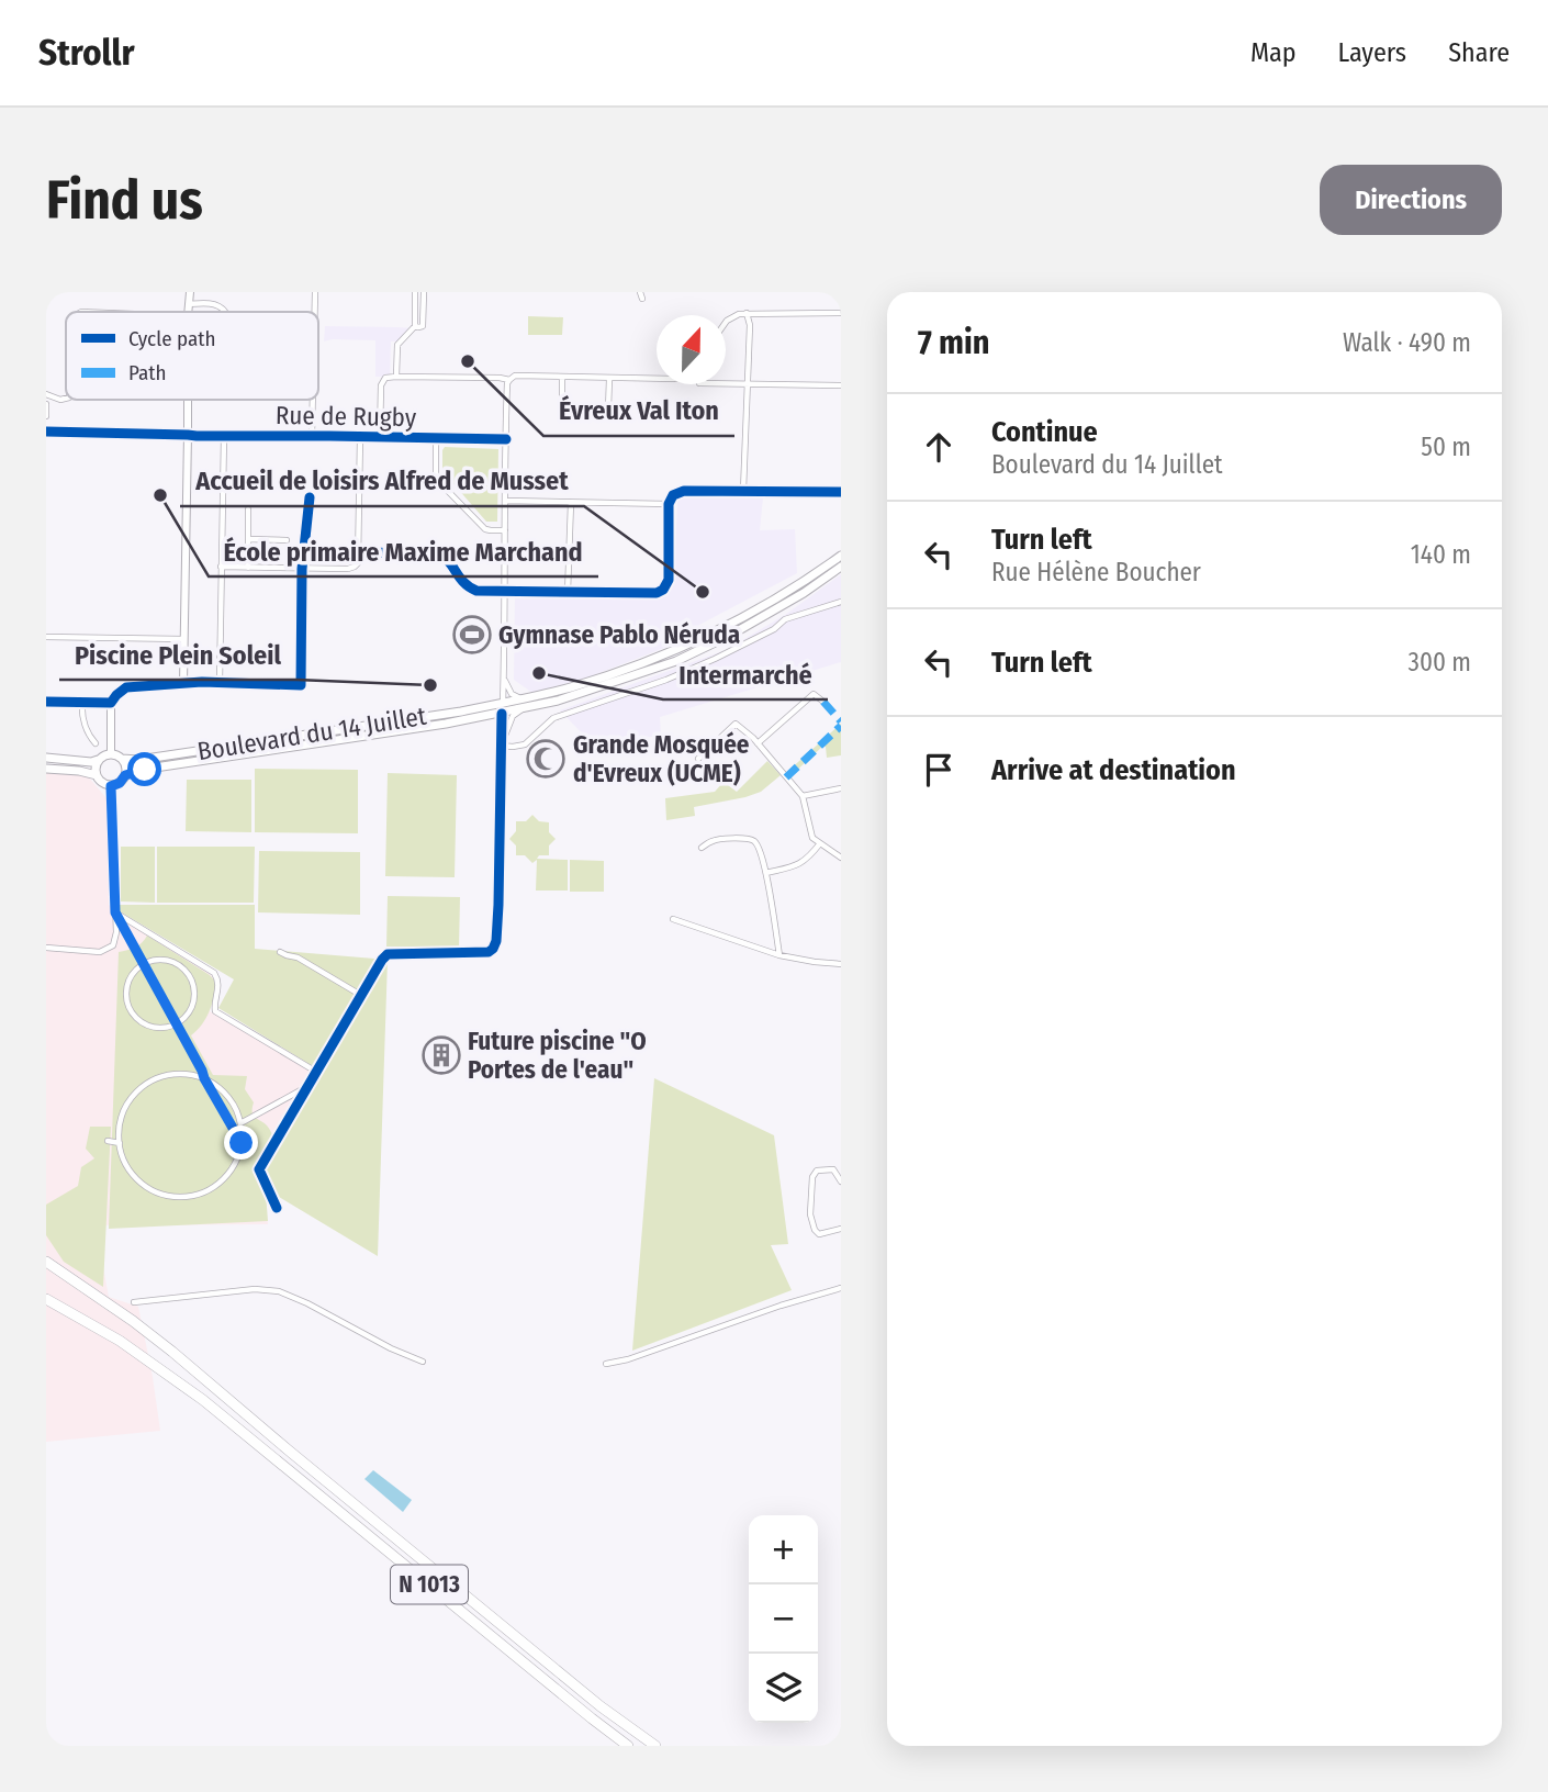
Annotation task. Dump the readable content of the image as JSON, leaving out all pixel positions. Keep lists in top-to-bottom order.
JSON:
{
  "streets": {
    "highway": ["N 1013"],
    "main road": ["Boulevard du 14 Juillet"],
    "street": ["Rue de Rugby"]
  },
  "places": {
    "other": [
      "Évreux Val Iton",
      "École primaire Maxime Marchand",
      "Accueil de loisirs Alfred de Musset",
      "Intermarché",
      "Piscine Plein Soleil"
    ],
    "sports": ["Gymnase Pablo Néruda"],
    "mosque": ["Grande Mosquée d'Evreux (UCME)"],
    "building": ["Future piscine \"O Portes de l'eau\""]
  },
  "legend": ["Cycle path", "Path"],
  "north": "top",
  "page": {
    "header": "Strollr",
    "nav": ["Map", "Layers", "Share"],
    "buttons": "Directions",
    "title": "Find us",
    "heading": ["7 min", "Walk · 490 m"],
    "list": [
      ["Continue", "Boulevard du 14 Juillet", "50 m"],
      ["Turn left", "Rue Hélène Boucher", "140 m"],
      ["Turn left", "300 m"],
      "Arrive at destination"
    ],
    "map_buttons": ["+", "−"]
  }
}
